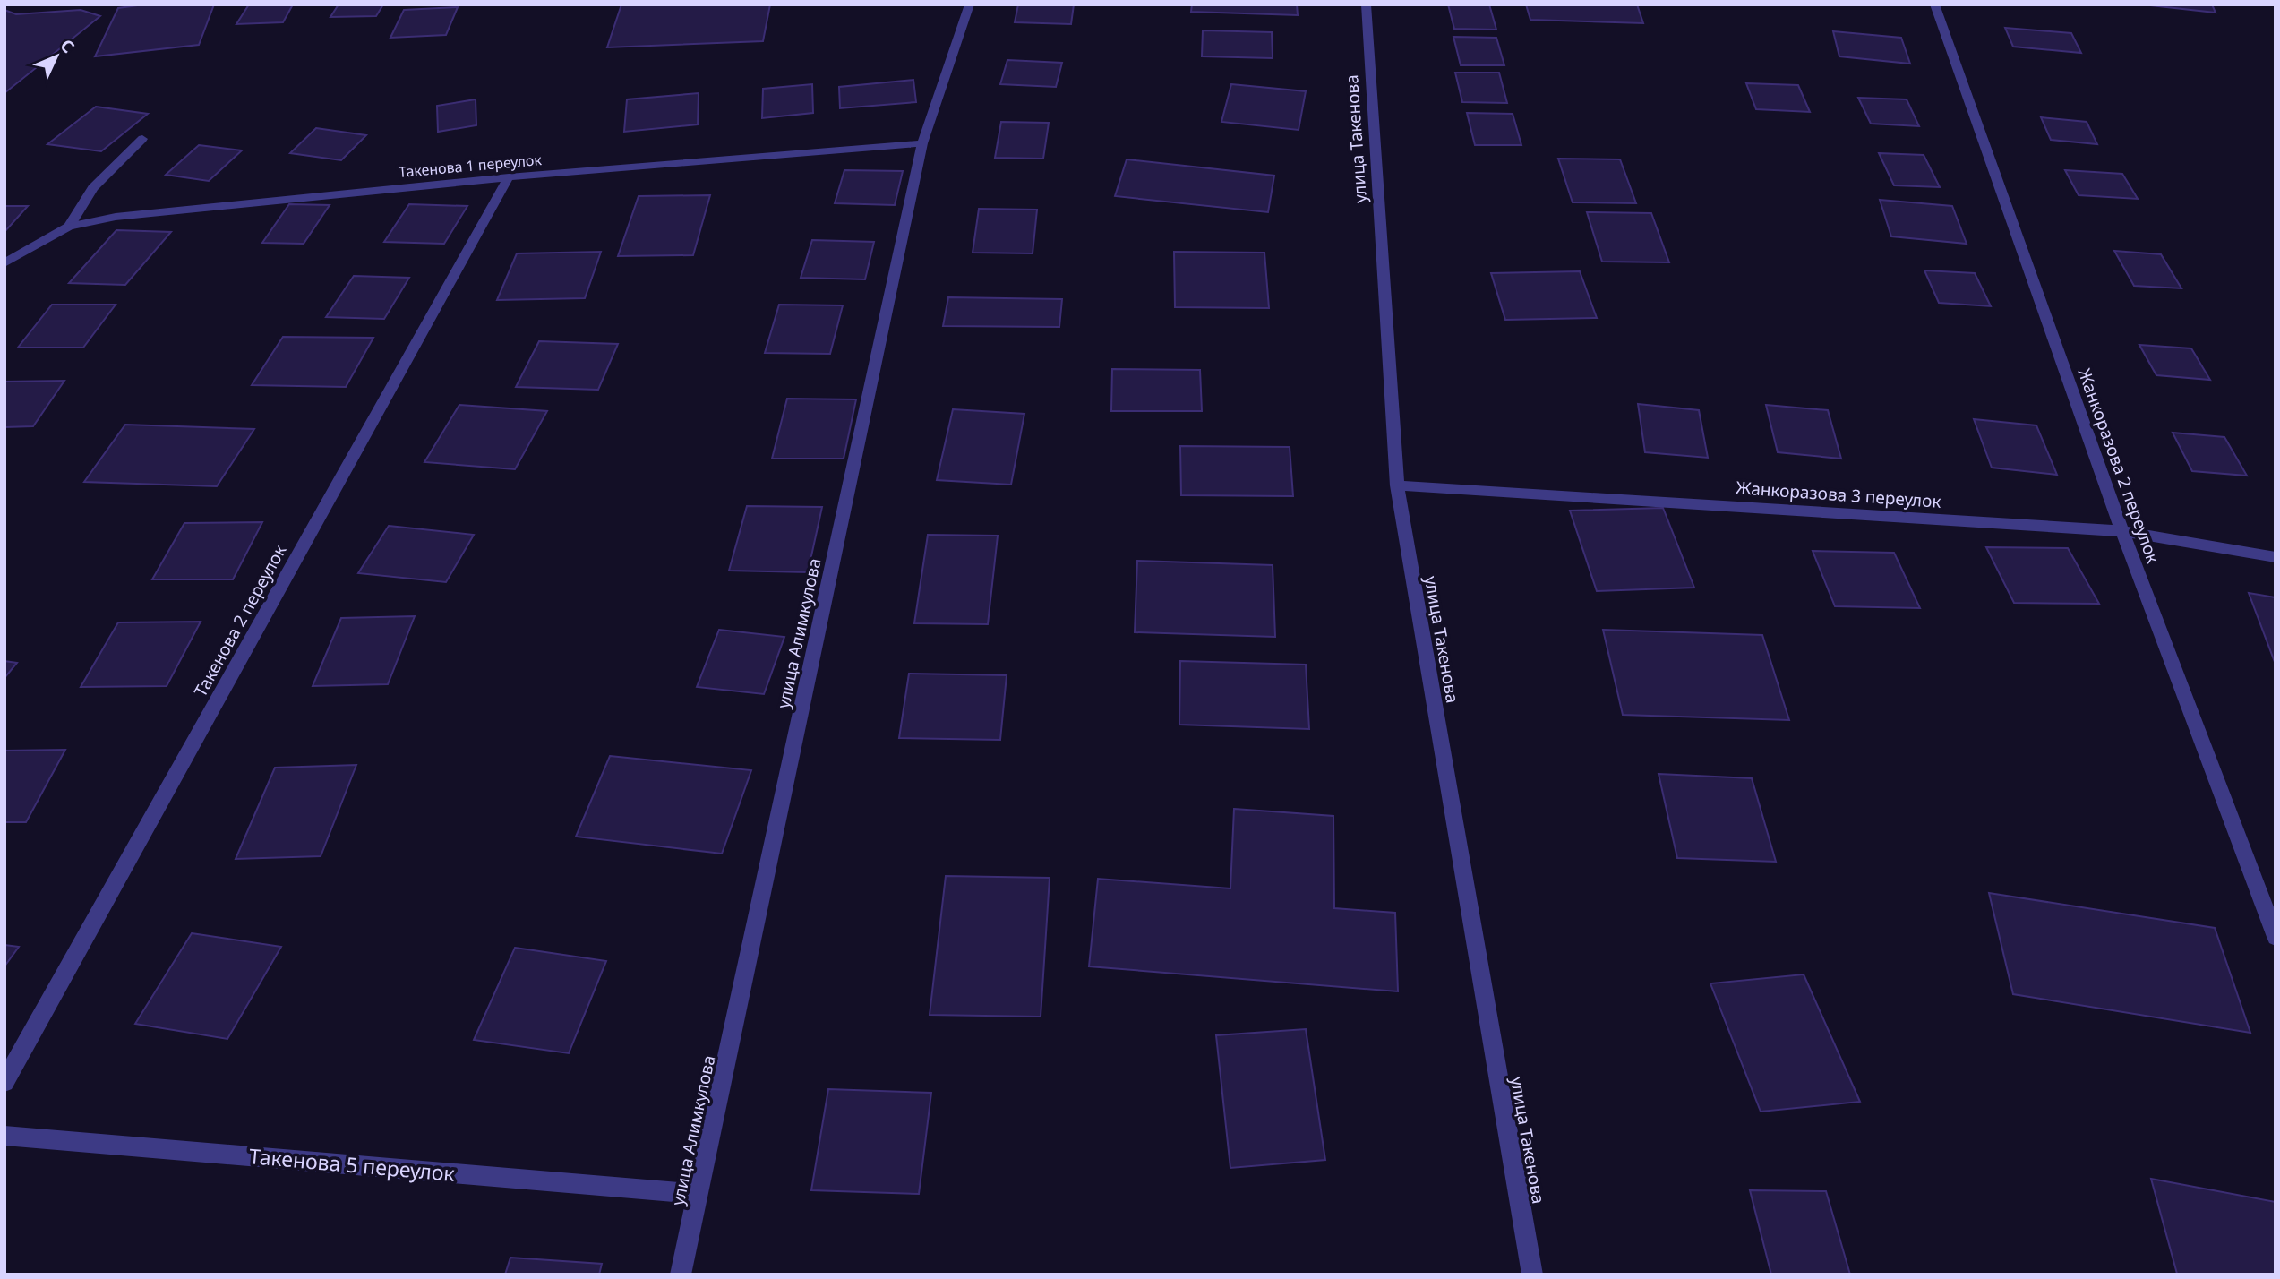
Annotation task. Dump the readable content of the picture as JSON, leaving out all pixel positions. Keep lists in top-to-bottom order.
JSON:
{
  "streets": {
    "street": [
      "улица Такенова",
      "Такенова 1 переулок",
      "Жанкоразова 2 переулок",
      "Жанкоразова 3 переулок",
      "Такенова 2 переулок",
      "улица Алимкулова",
      "Такенова 5 переулок"
    ]
  },
  "crossings": [
    ["улица Такенова", "Жанкоразова 3 переулок"],
    ["Такенова 1 переулок", "Такенова 2 переулок"],
    ["Такенова 1 переулок", "улица Алимкулова"],
    ["Жанкоразова 2 переулок", "Жанкоразова 3 переулок"],
    ["улица Алимкулова", "Такенова 5 переулок"]
  ],
  "north": "top right"
}
